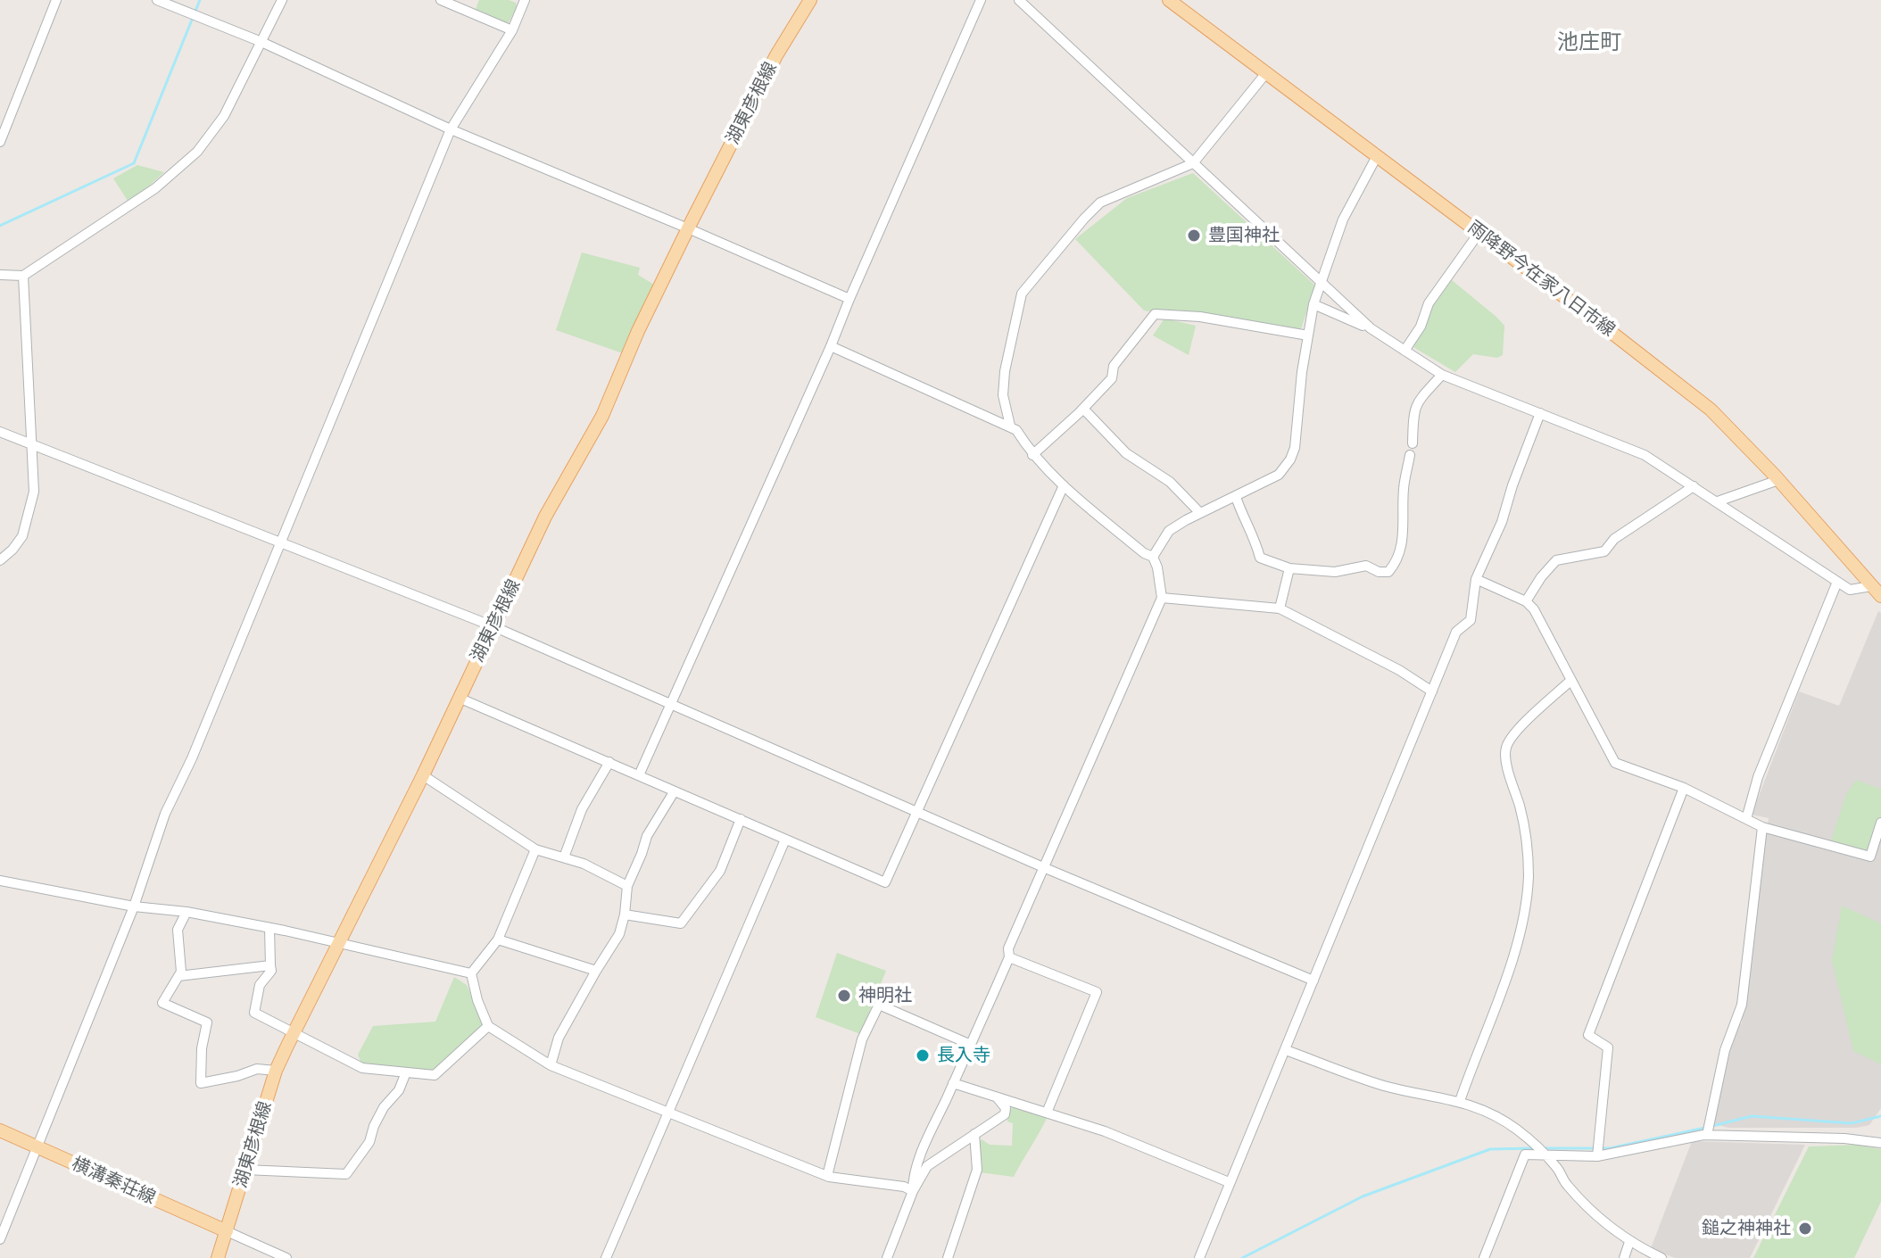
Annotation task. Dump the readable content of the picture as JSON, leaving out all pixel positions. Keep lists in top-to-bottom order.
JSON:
{
  "streets": {
    "main road": ["湖東彦根線", "雨降野今在家八日市線", "横溝秦荘線"]
  },
  "crossings": [
    ["湖東彦根線", "横溝秦荘線"]
  ],
  "districts": ["池庄町"],
  "places": [
    "豊国神社",
    "神明社",
    "長入寺",
    "鎚之神神社"
  ]
}
